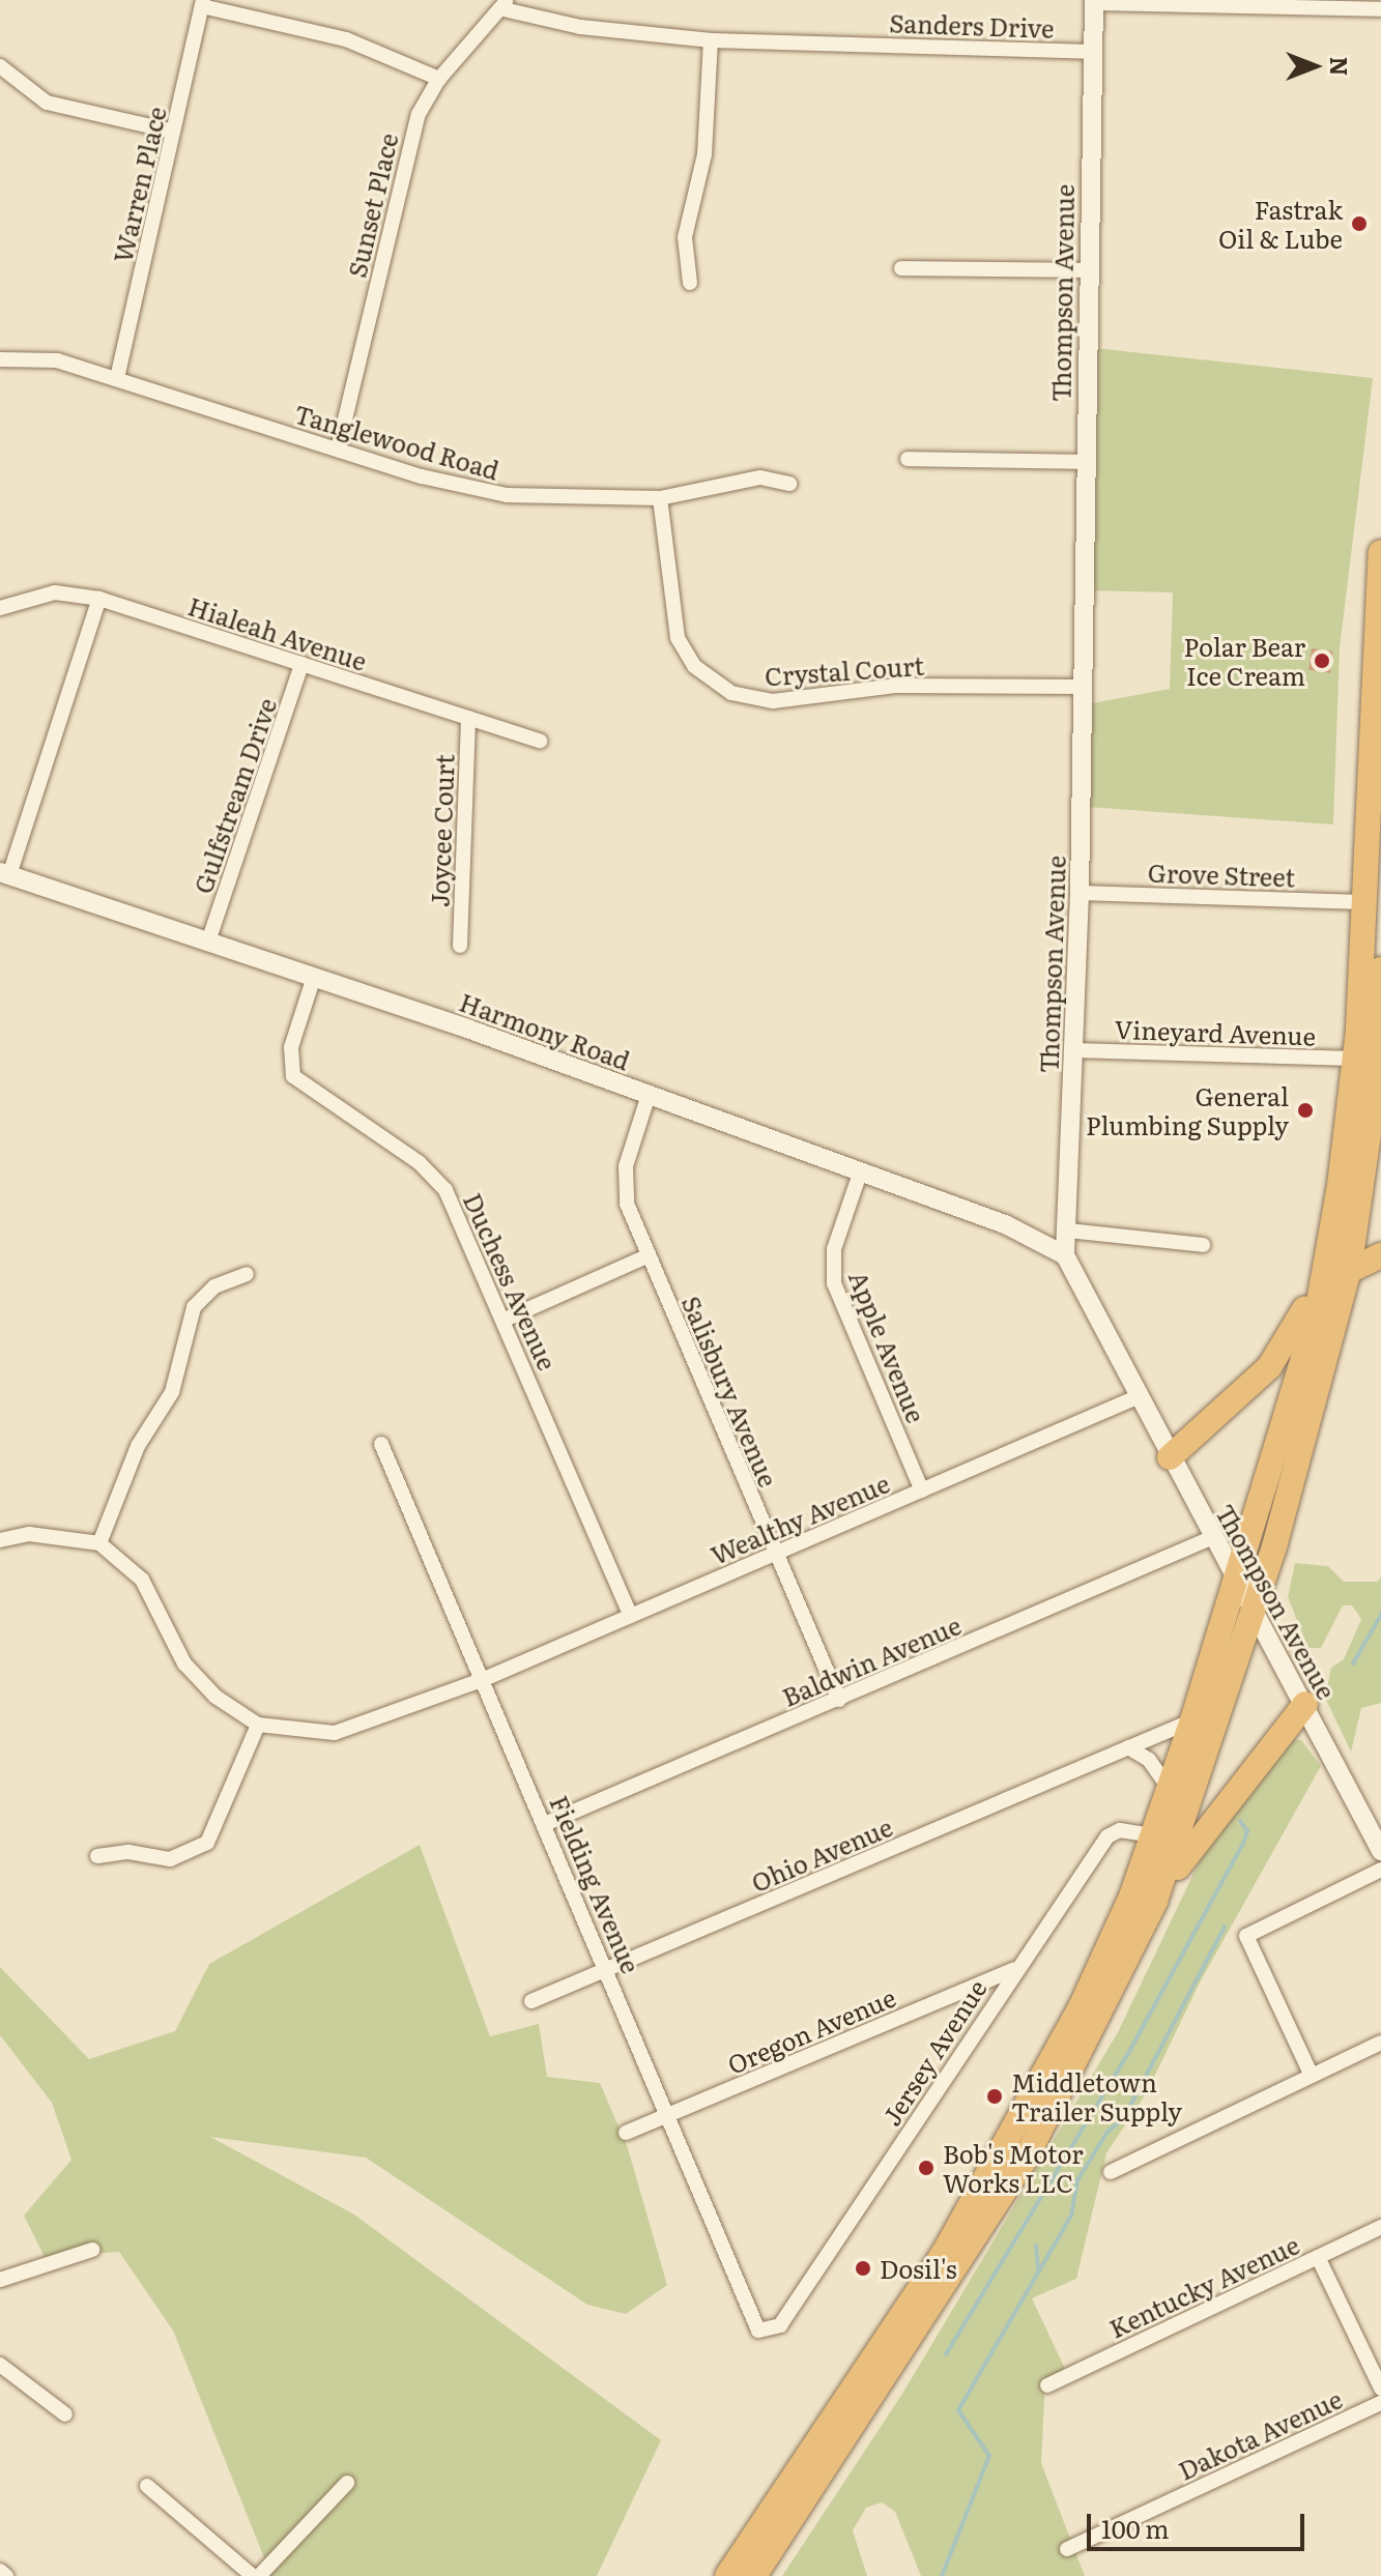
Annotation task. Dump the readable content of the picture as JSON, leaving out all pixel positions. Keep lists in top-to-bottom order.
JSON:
{
  "streets": {
    "street": [
      "Sanders Drive",
      "Warren Place",
      "Sunset Place",
      "Thompson Avenue",
      "Tanglewood Road",
      "Hialeah Avenue",
      "Crystal Court",
      "Gulfstream Drive",
      "Joycee Court",
      "Grove Street",
      "Harmony Road",
      "Vineyard Avenue",
      "Duchess Avenue",
      "Apple Avenue",
      "Salisbury Avenue",
      "Wealthy Avenue",
      "Baldwin Avenue",
      "Ohio Avenue",
      "Fielding Avenue",
      "Oregon Avenue",
      "Jersey Avenue",
      "Kentucky Avenue",
      "Dakota Avenue"
    ]
  },
  "crossings": [
    ["Sanders Drive", "Sunset Place"],
    ["Sanders Drive", "Thompson Avenue"],
    ["Warren Place", "Tanglewood Road"],
    ["Sunset Place", "Tanglewood Road"],
    ["Thompson Avenue", "Crystal Court"],
    ["Thompson Avenue", "Grove Street"],
    ["Thompson Avenue", "Harmony Road"],
    ["Thompson Avenue", "Vineyard Avenue"],
    ["Thompson Avenue", "Wealthy Avenue"],
    ["Thompson Avenue", "Baldwin Avenue"],
    ["Tanglewood Road", "Crystal Court"],
    ["Hialeah Avenue", "Gulfstream Drive"],
    ["Hialeah Avenue", "Joycee Court"],
    ["Gulfstream Drive", "Harmony Road"],
    ["Harmony Road", "Duchess Avenue"],
    ["Harmony Road", "Apple Avenue"],
    ["Harmony Road", "Salisbury Avenue"],
    ["Duchess Avenue", "Wealthy Avenue"],
    ["Apple Avenue", "Wealthy Avenue"],
    ["Salisbury Avenue", "Wealthy Avenue"],
    ["Salisbury Avenue", "Baldwin Avenue"],
    ["Wealthy Avenue", "Fielding Avenue"],
    ["Baldwin Avenue", "Fielding Avenue"],
    ["Ohio Avenue", "Fielding Avenue"],
    ["Fielding Avenue", "Oregon Avenue"],
    ["Fielding Avenue", "Jersey Avenue"],
    ["Oregon Avenue", "Jersey Avenue"]
  ],
  "places": [
    "Fastrak Oil & Lube",
    "Polar Bear Ice Cream",
    "General Plumbing Supply",
    "Middletown Trailer Supply",
    "Bob's Motor Works LLC",
    "Dosil's"
  ],
  "scale_bar": "100 m",
  "north": "right"
}
